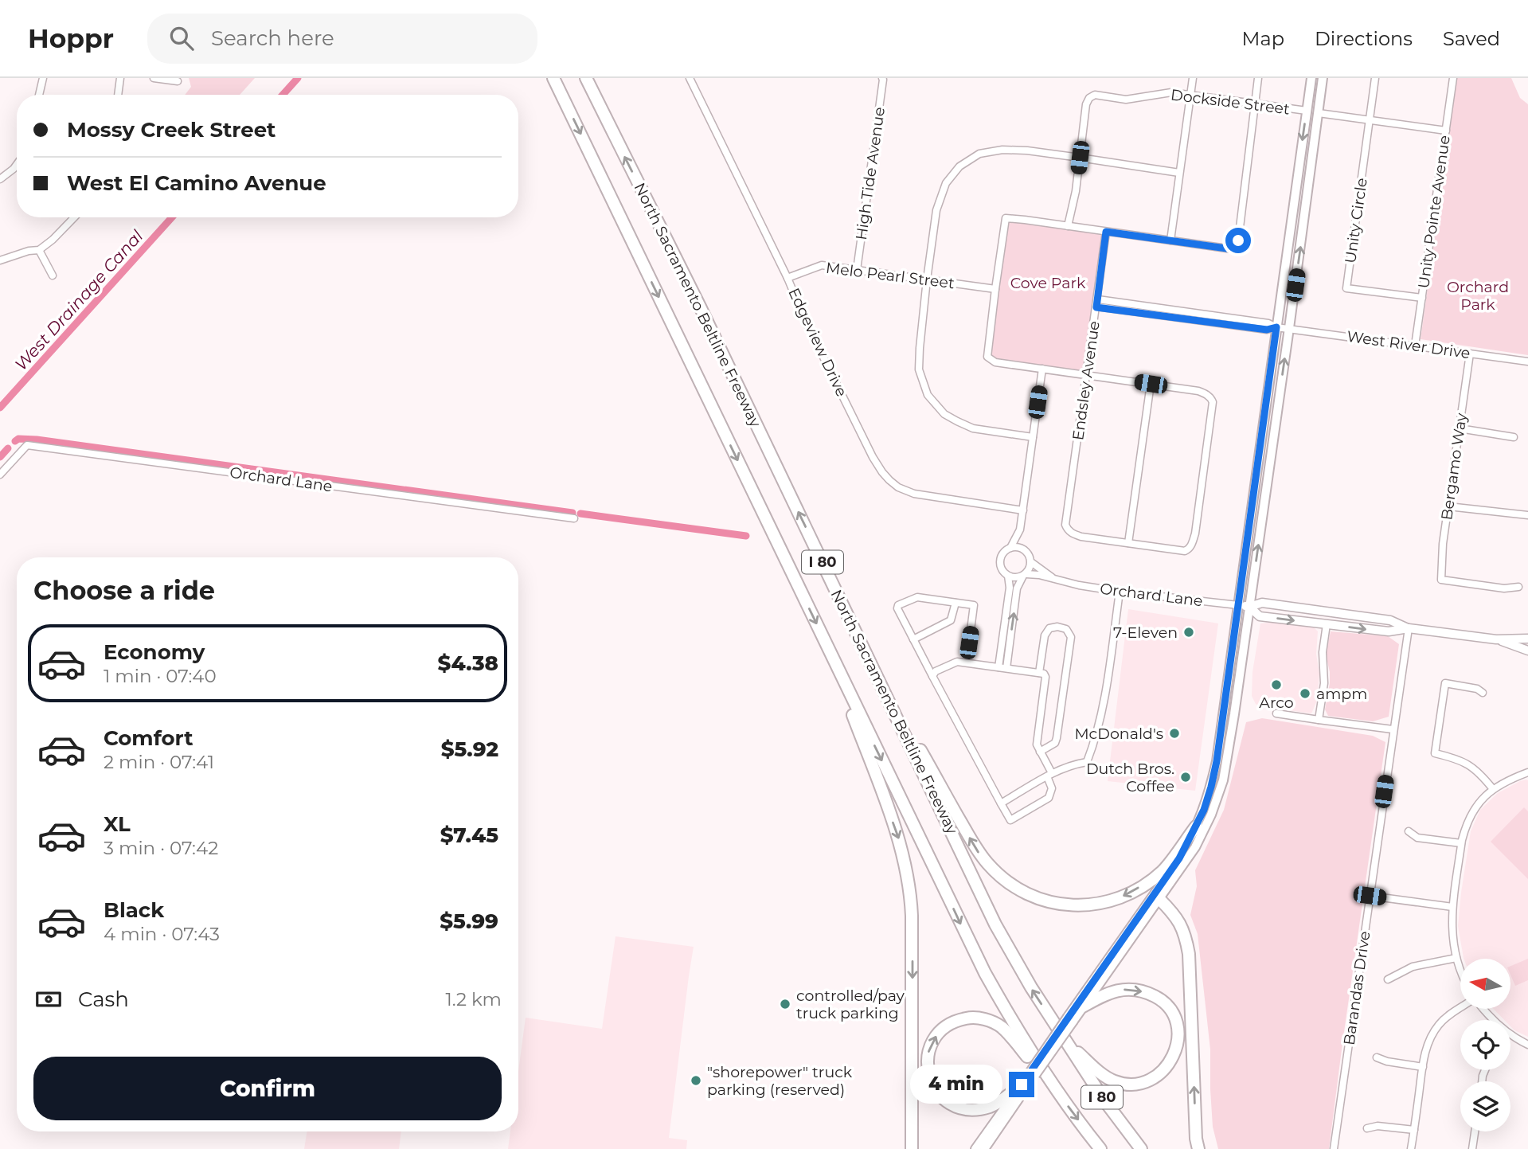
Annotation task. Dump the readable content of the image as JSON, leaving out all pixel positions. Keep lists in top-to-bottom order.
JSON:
{
  "streets": {
    "highway": ["North Sacramento Beltline Freeway", "I 80"],
    "street": [
      "Dockside Street",
      "High Tide Avenue",
      "Unity Pointe Avenue",
      "Unity Circle",
      "Melo Pearl Street",
      "Edgeview Drive",
      "West River Drive",
      "Endsley Avenue",
      "Bergamo Way",
      "Orchard Lane",
      "Barandas Drive"
    ]
  },
  "crossings": [
    ["High Tide Avenue", "Melo Pearl Street"],
    ["Unity Pointe Avenue", "Unity Circle"],
    ["Unity Pointe Avenue", "West River Drive"],
    ["Melo Pearl Street", "Edgeview Drive"],
    ["West River Drive", "Bergamo Way"],
    ["Orchard Lane", "Barandas Drive"]
  ],
  "water": ["West Drainage Canal"],
  "parks": ["Cove Park", "Orchard Park"],
  "places": [
    "7-Eleven",
    "Arco",
    "ampm",
    "McDonald's",
    "Dutch Bros. Coffee",
    "controlled/pay truck parking",
    "\"shorepower\" truck parking (reserved)"
  ],
  "north": "left",
  "page": {
    "header": "Hoppr",
    "search": "Search here",
    "nav": ["Map", "Directions", "Saved"],
    "banner": ["Mossy Creek Street", "West El Camino Avenue"],
    "heading": "Choose a ride",
    "list": [
      {
        "name": "Economy",
        "note": "1 min · 07:40",
        "value": "$4.38"
      },
      {
        "name": "Comfort",
        "note": "2 min · 07:41",
        "value": "$5.92"
      },
      {
        "name": "XL",
        "note": "3 min · 07:42",
        "value": "$7.45"
      },
      {
        "name": "Black",
        "note": "4 min · 07:43",
        "value": "$5.99"
      }
    ],
    "pay": ["Cash", "1.2 km"],
    "buttons": "Confirm",
    "bubble": "4 min"
  }
}
